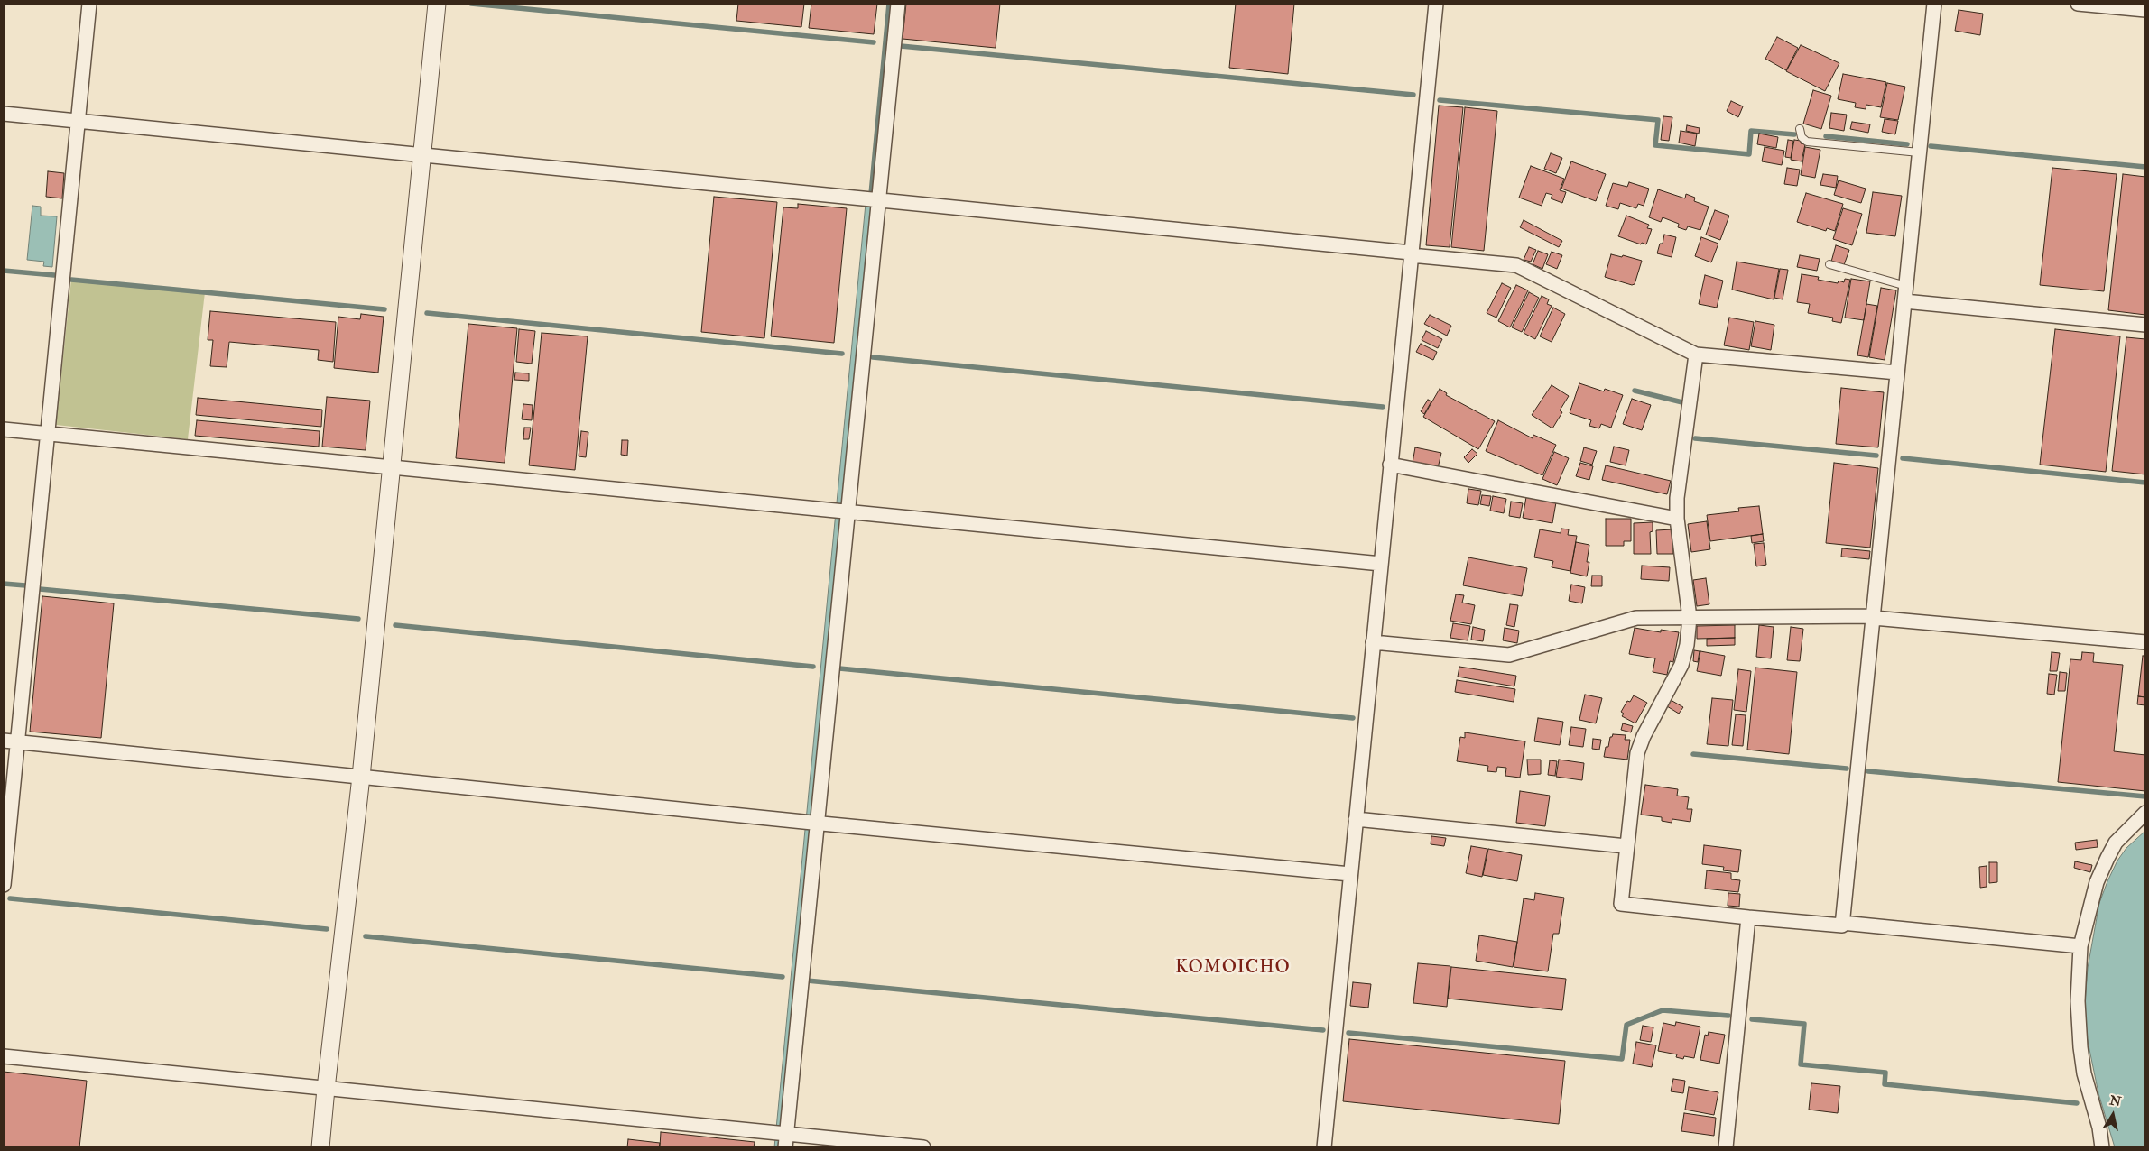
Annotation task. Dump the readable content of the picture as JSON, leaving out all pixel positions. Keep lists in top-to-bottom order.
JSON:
{
  "districts": ["KOMOICHO"],
  "north": "top"
}
